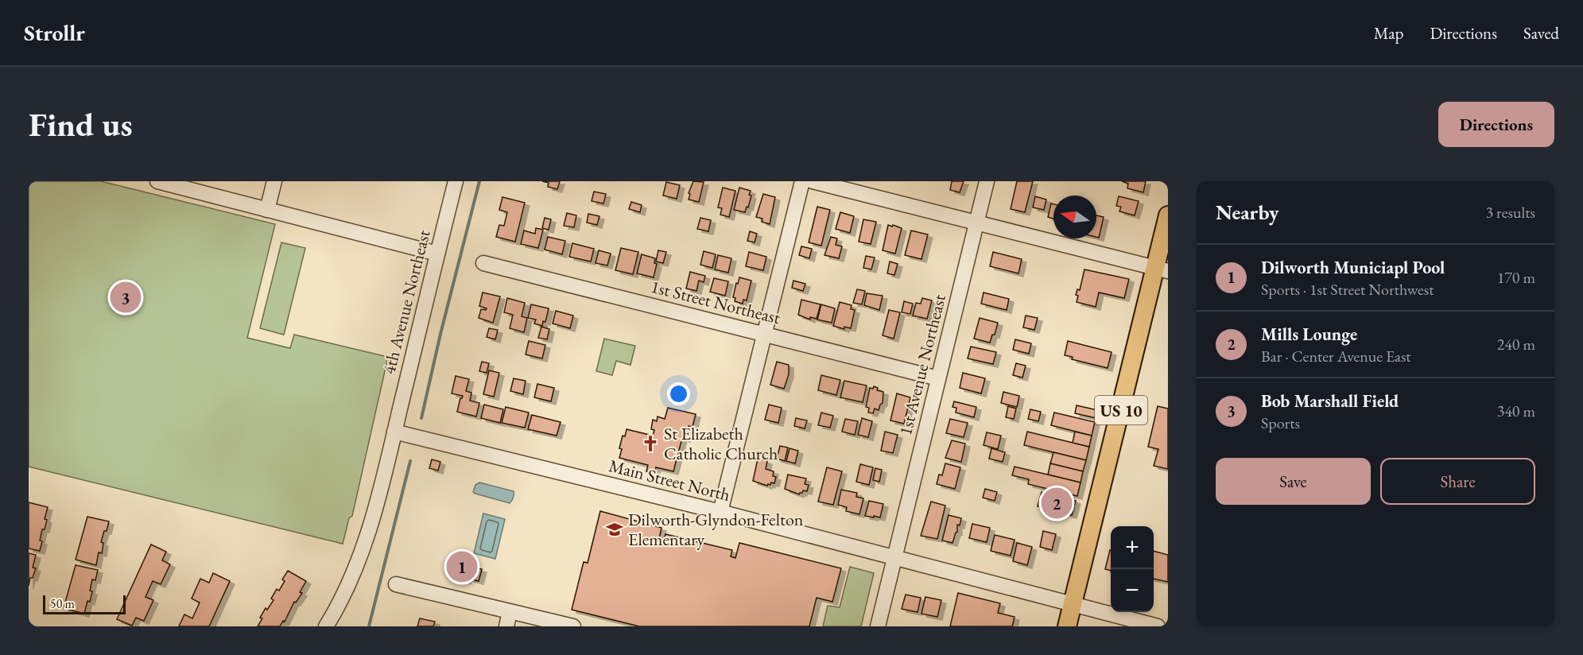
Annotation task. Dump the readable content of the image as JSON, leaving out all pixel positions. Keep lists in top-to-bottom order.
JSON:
{
  "streets": {
    "main road": ["US 10"],
    "street": [
      "4th Avenue Northeast",
      "1st Street Northeast",
      "1st Avenue Northeast",
      "Main Street North"
    ]
  },
  "crossings": [
    ["4th Avenue Northeast", "Main Street North"],
    ["1st Street Northeast", "1st Avenue Northeast"],
    ["1st Avenue Northeast", "Main Street North"],
    ["US 10", "Main Street North"]
  ],
  "places": {
    "church": ["St Elizabeth Catholic Church"],
    "school or university": ["Dilworth-Glyndon-Felton Elementary"]
  },
  "scale_bar": "50 m",
  "north": "left",
  "page": {
    "header": "Strollr",
    "nav": ["Map", "Directions", "Saved"],
    "buttons": [
      "Directions",
      ["Save", "Share"]
    ],
    "title": "Find us",
    "heading": ["Nearby", "3 results"],
    "list": [
      {
        "mark": "1",
        "name": "Dilworth Municiapl Pool",
        "note": "Sports · 1st Street Northwest",
        "value": "170 m"
      },
      {
        "mark": "2",
        "name": "Mills Lounge",
        "note": "Bar · Center Avenue East",
        "value": "240 m"
      },
      {
        "mark": "3",
        "name": "Bob Marshall Field",
        "note": "Sports",
        "value": "340 m"
      }
    ],
    "pins": ["3", "2", "1"],
    "map_buttons": ["+", "−"],
    "scale": "50 m"
  }
}
